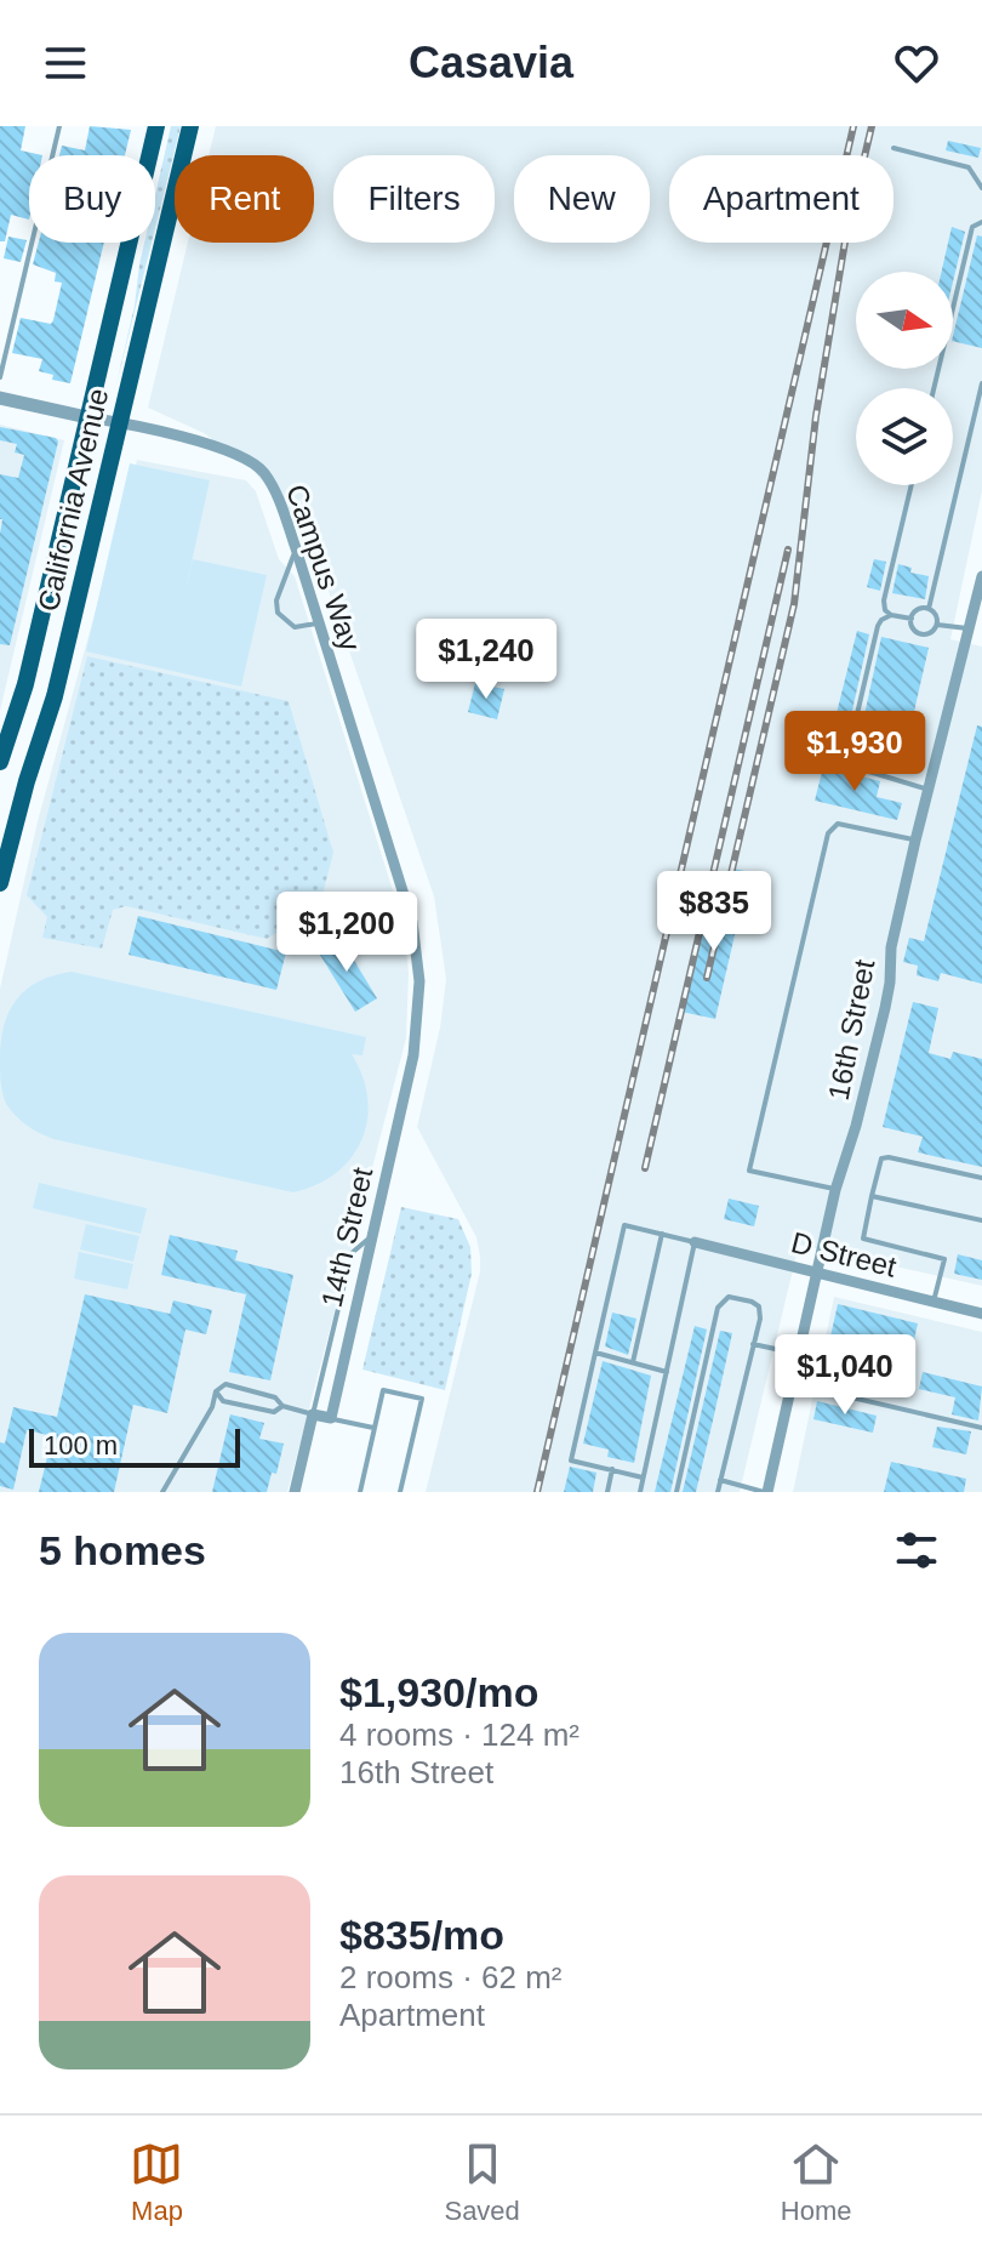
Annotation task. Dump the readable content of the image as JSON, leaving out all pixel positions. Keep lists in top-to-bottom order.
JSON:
{
  "streets": {
    "main road": ["California Avenue"],
    "street": [
      "Campus Way",
      "16th Street",
      "14th Street",
      "D Street"
    ]
  },
  "crossings": [
    ["California Avenue", "Campus Way"],
    ["Campus Way", "14th Street"],
    ["16th Street", "D Street"]
  ],
  "scale_bar": "100 m",
  "north": "right",
  "page": {
    "header": "Casavia",
    "chip": [
      "Buy",
      "Rent",
      "Filters",
      "New",
      "Apartment"
    ],
    "price": [
      "$1,240",
      "$1,930",
      "$835",
      "$1,200",
      "$1,040"
    ],
    "scale": "100 m",
    "heading": "5 homes",
    "list": [
      {
        "name": "$1,930/mo",
        "note": "4 rooms · 124 m² · 16th Street"
      },
      {
        "name": "$835/mo",
        "note": "2 rooms · 62 m² · Apartment"
      }
    ],
    "tabs": ["Map", "Saved", "Home"]
  }
}
